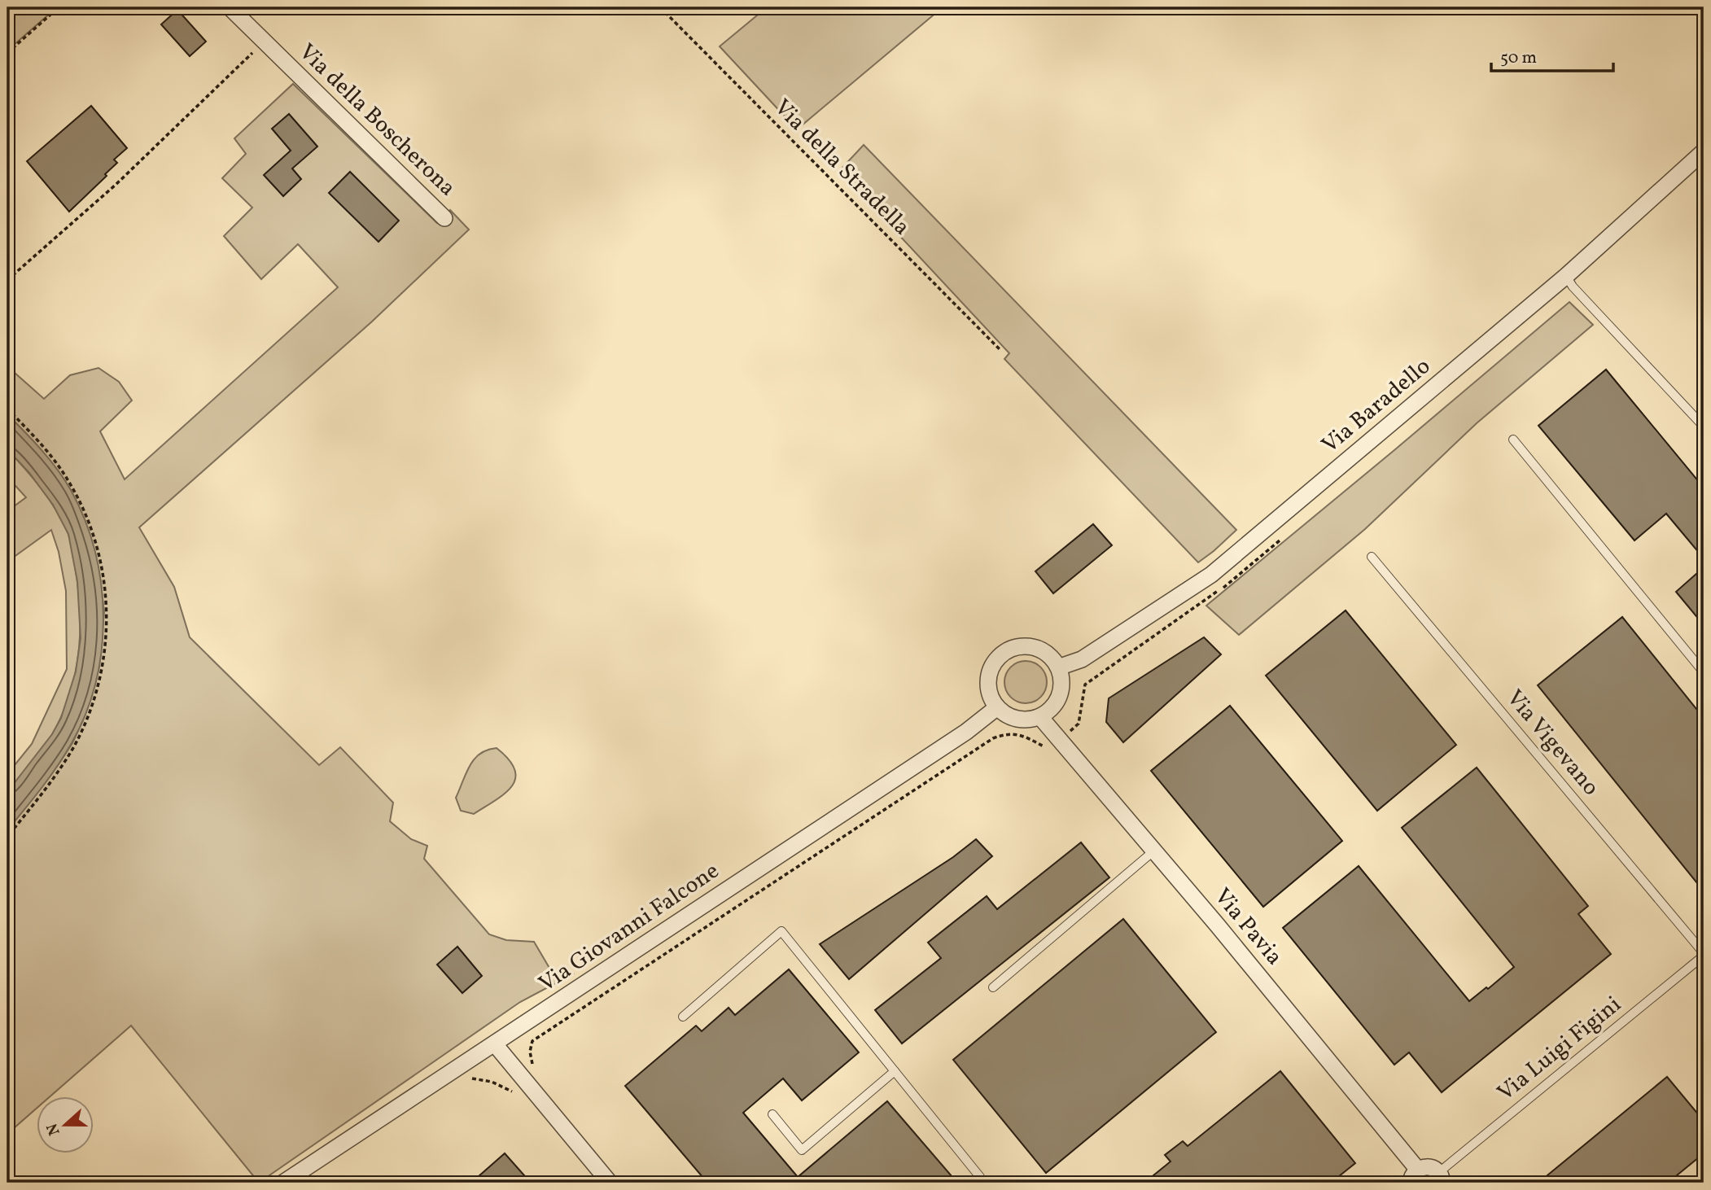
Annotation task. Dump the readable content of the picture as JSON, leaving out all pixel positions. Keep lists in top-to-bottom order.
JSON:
{
  "streets": {
    "street": [
      "Via della Boscherona",
      "Via Baradello",
      "Via Pavia",
      "Via Giovanni Falcone"
    ],
    "lane": ["Via Vigevano", "Via Luigi Figini"],
    "path": ["Via della Stradella"]
  },
  "crossings": [
    ["Via Baradello", "Via Pavia"],
    ["Via Baradello", "Via Giovanni Falcone"],
    ["Via Vigevano", "Via Luigi Figini"],
    ["Via Pavia", "Via Giovanni Falcone"]
  ],
  "scale_bar": "50 m",
  "north": "left"
}
